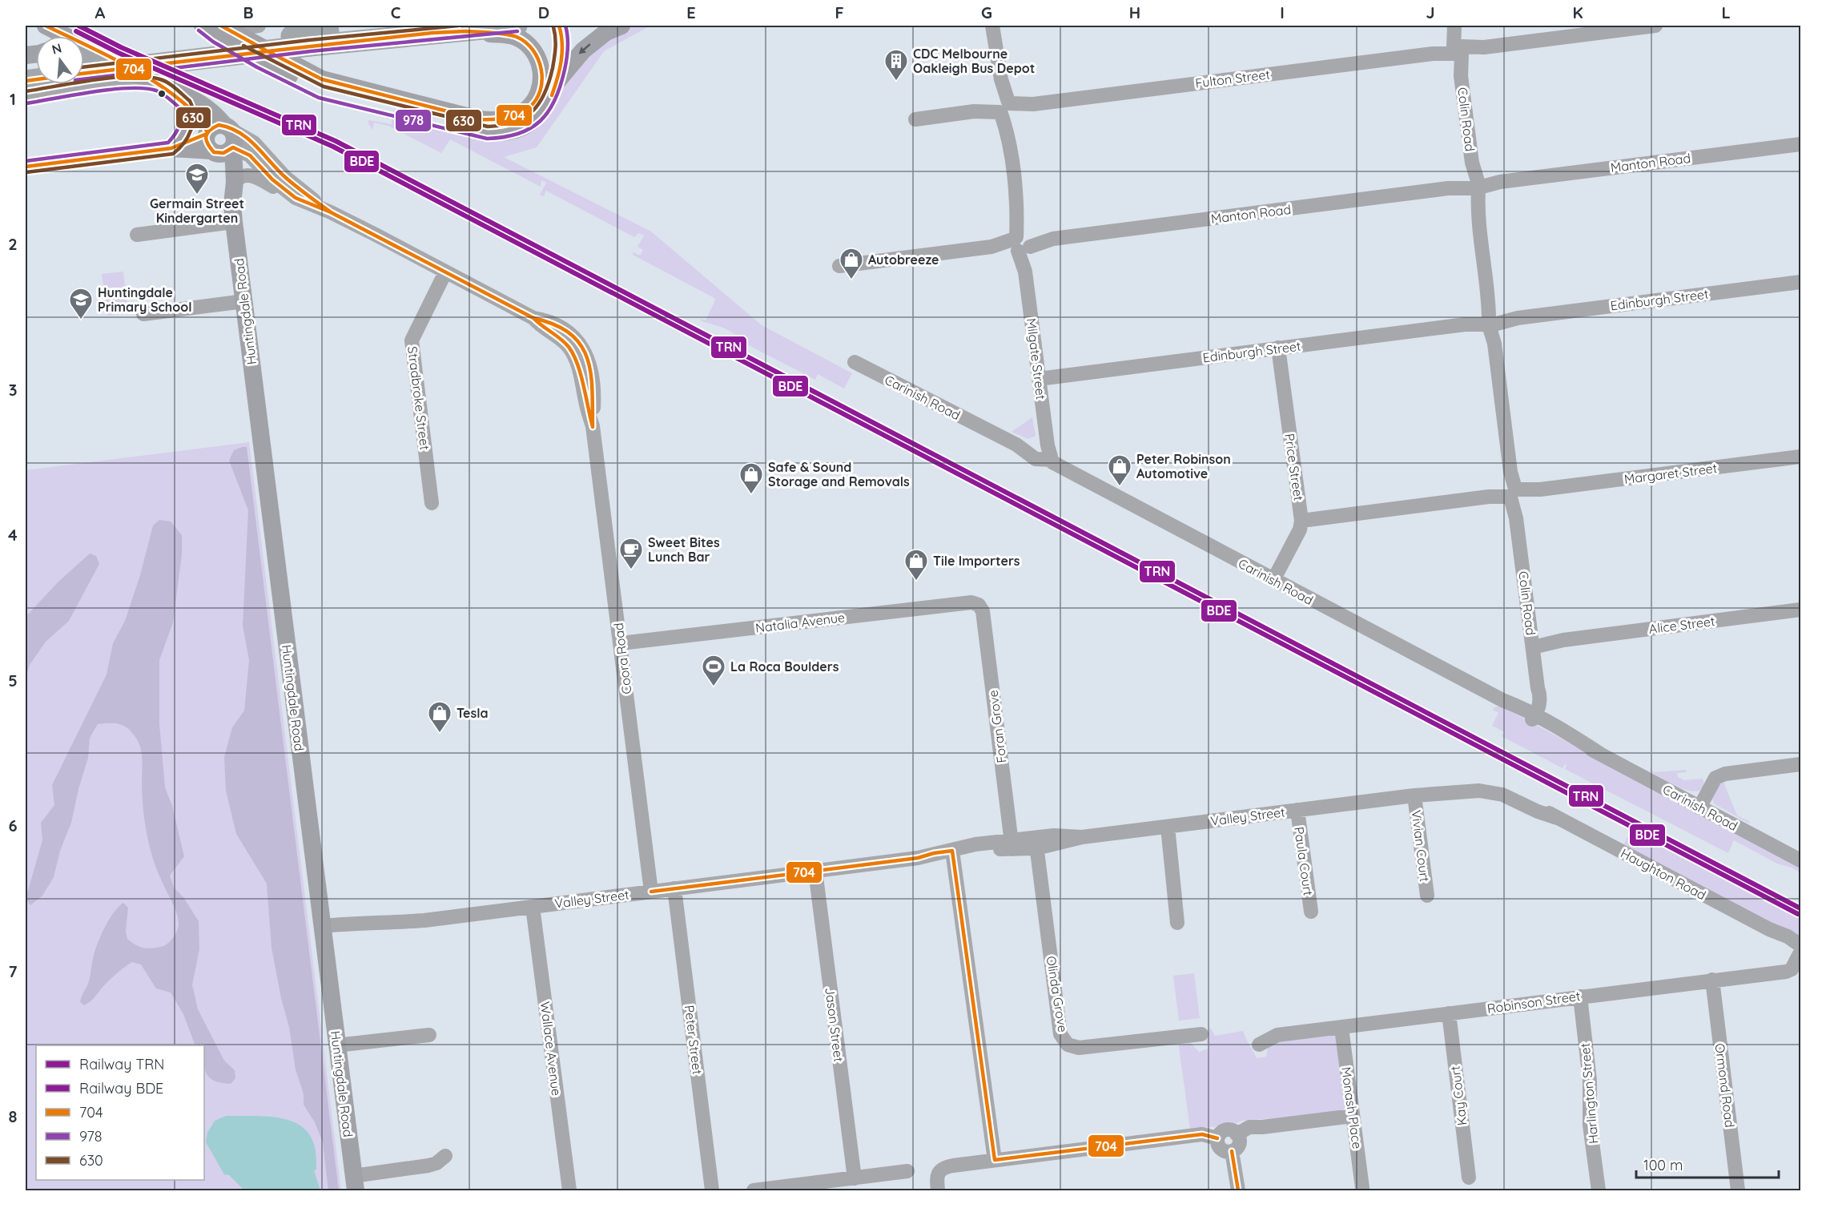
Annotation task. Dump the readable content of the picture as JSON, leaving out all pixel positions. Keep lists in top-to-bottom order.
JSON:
{
  "streets": {
    "main road": ["Huntingdale Road"],
    "street": [
      "Fulton Street",
      "Colin Road",
      "Manton Road",
      "Edinburgh Street",
      "Milgate Street",
      "Carinish Road",
      "Stradbroke Street",
      "Price Street",
      "Margaret Street",
      "Natalia Avenue",
      "Alice Street",
      "Coora Road",
      "Foran Grove",
      "Valley Street",
      "Vivian Court",
      "Paula Court",
      "Haughton Road",
      "Olinda Grove",
      "Robinson Street",
      "Jason Street",
      "Peter Street",
      "Wallace Avenue",
      "Ormond Road",
      "Harlington Street",
      "Kay Court",
      "Monash Place"
    ]
  },
  "crossings": [
    ["Fulton Street", "Colin Road"],
    ["Fulton Street", "Milgate Street"],
    ["Colin Road", "Manton Road"],
    ["Colin Road", "Edinburgh Street"],
    ["Colin Road", "Carinish Road"],
    ["Colin Road", "Margaret Street"],
    ["Colin Road", "Alice Street"],
    ["Manton Road", "Milgate Street"],
    ["Edinburgh Street", "Milgate Street"],
    ["Edinburgh Street", "Price Street"],
    ["Huntingdale Road", "Valley Street"],
    ["Milgate Street", "Carinish Road"],
    ["Carinish Road", "Price Street"],
    ["Stradbroke Street", "Coora Road"],
    ["Price Street", "Margaret Street"],
    ["Natalia Avenue", "Coora Road"],
    ["Natalia Avenue", "Foran Grove"],
    ["Coora Road", "Valley Street"],
    ["Foran Grove", "Valley Street"],
    ["Valley Street", "Vivian Court"],
    ["Valley Street", "Paula Court"],
    ["Valley Street", "Haughton Road"],
    ["Valley Street", "Olinda Grove"],
    ["Valley Street", "Jason Street"],
    ["Valley Street", "Peter Street"],
    ["Valley Street", "Wallace Avenue"],
    ["Haughton Road", "Robinson Street"],
    ["Robinson Street", "Ormond Road"],
    ["Robinson Street", "Harlington Street"],
    ["Robinson Street", "Kay Court"],
    ["Robinson Street", "Monash Place"]
  ],
  "places": {
    "building": ["CDC Melbourne Oakleigh Bus Depot"],
    "school or university": ["Germain Street Kindergarten", "Huntingdale Primary School"],
    "shop": [
      "Autobreeze",
      "Peter Robinson Automotive",
      "Safe & Sound Storage and Removals",
      "Tile Importers",
      "Tesla"
    ],
    "cafe": ["Sweet Bites Lunch Bar"],
    "sports": ["La Roca Boulders"]
  },
  "lines": [
    "rail line TRN",
    "transit line 704",
    "transit line 978",
    "transit line 630",
    "rail line BDE"
  ],
  "legend": [
    "Railway TRN",
    "Railway BDE",
    "704",
    "978",
    "630"
  ],
  "scale_bar": "100 m",
  "north": "top",
  "grid": {
    "columns": [
      "A",
      "B",
      "C",
      "D",
      "E",
      "F",
      "G",
      "H",
      "I",
      "J",
      "K",
      "L"
    ],
    "rows": [
      "1",
      "2",
      "3",
      "4",
      "5",
      "6",
      "7",
      "8"
    ]
  }
}
